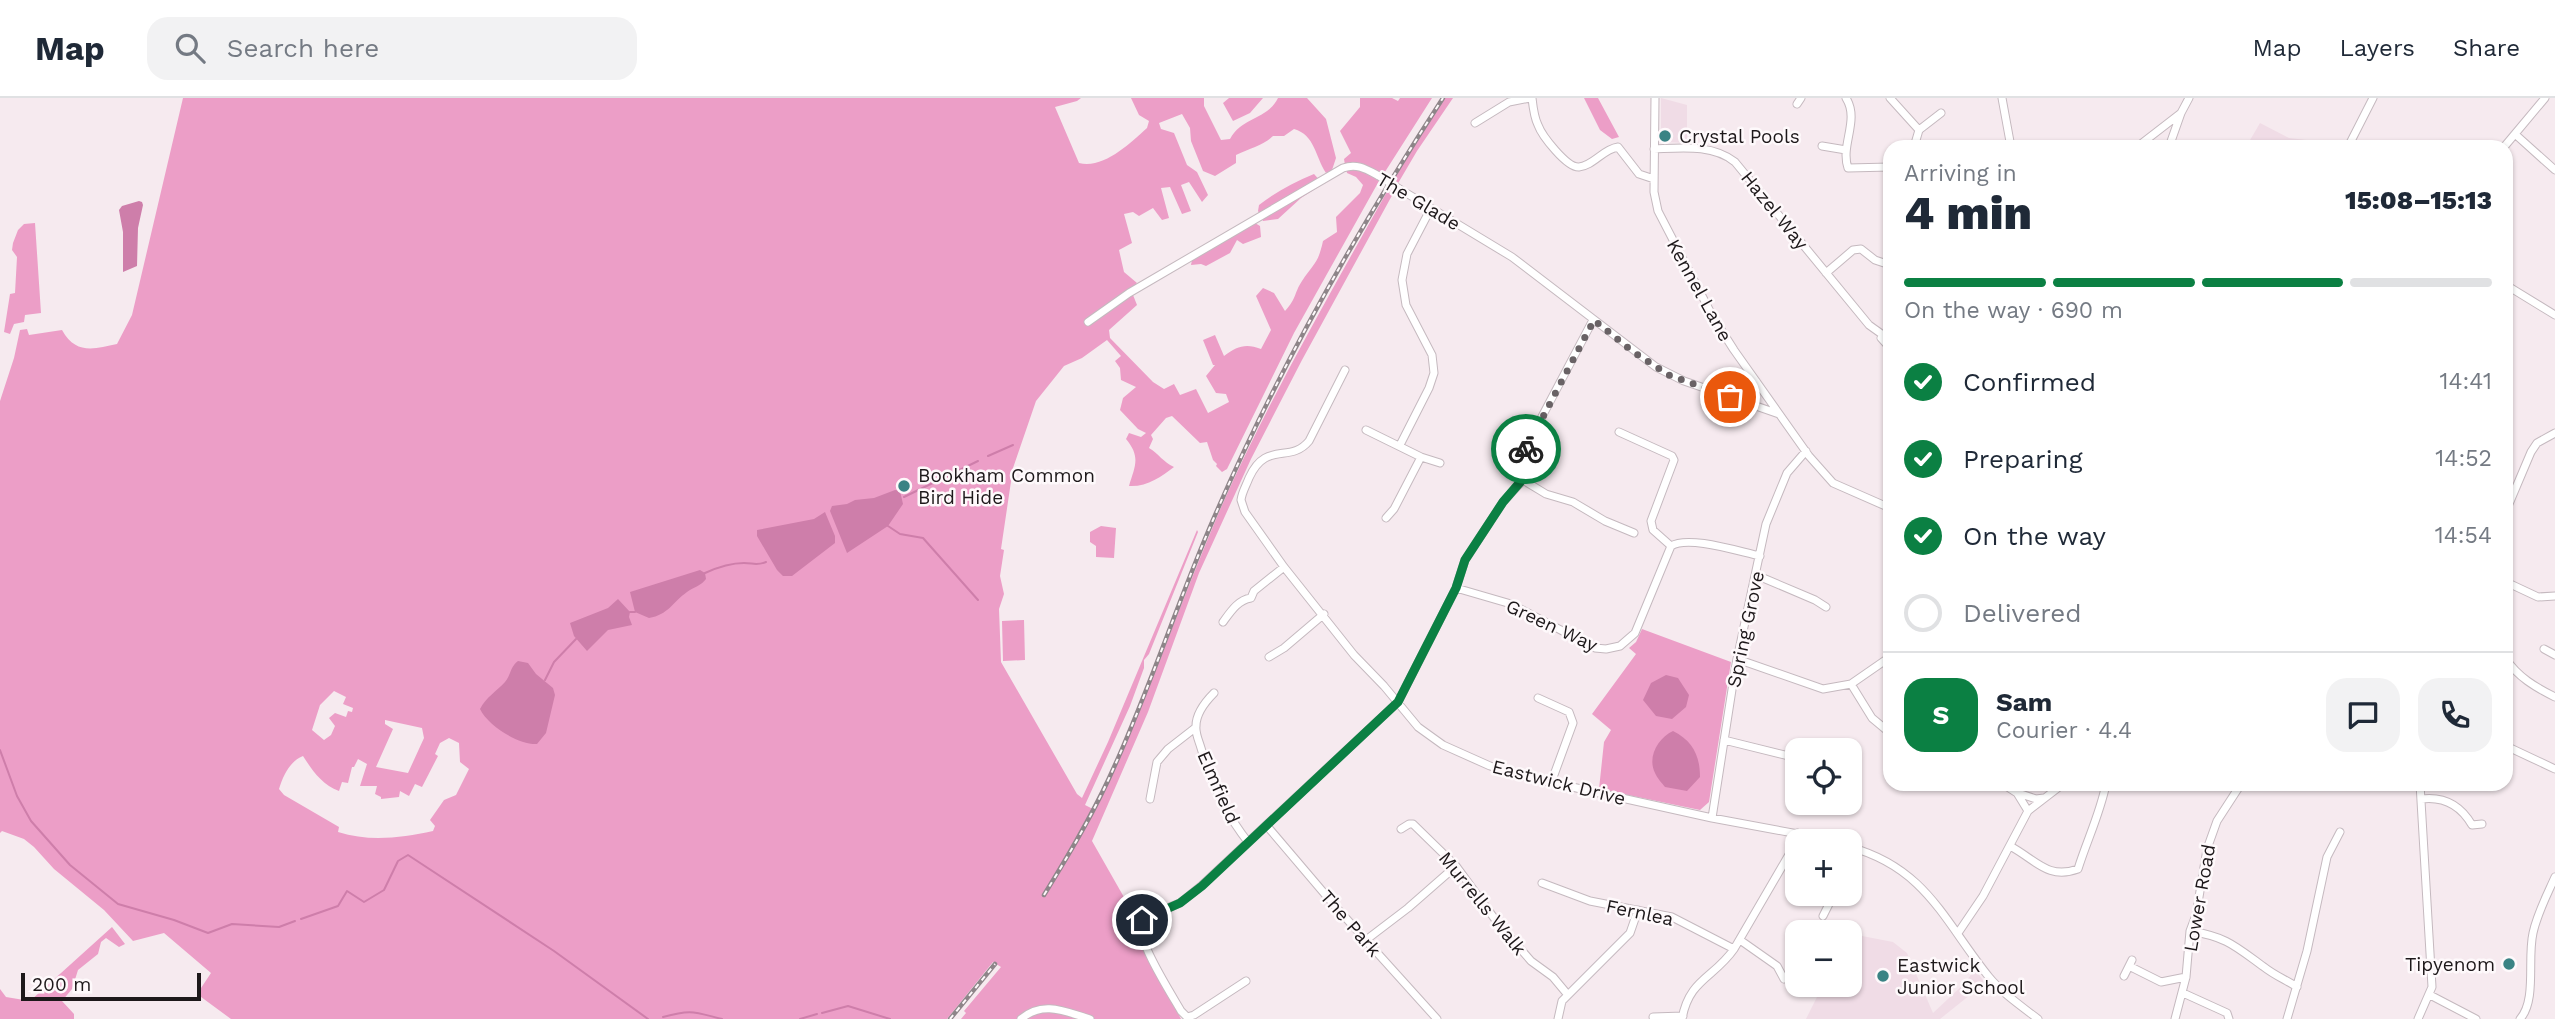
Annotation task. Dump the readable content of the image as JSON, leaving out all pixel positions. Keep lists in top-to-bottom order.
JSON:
{
  "streets": {
    "street": [
      "The Glade",
      "Hazel Way",
      "Kennel Lane",
      "Green Way",
      "Spring Grove",
      "Eastwick Drive",
      "Elmfield",
      "Lower Road",
      "Murrells Walk",
      "Fernlea",
      "The Park"
    ]
  },
  "crossings": [
    ["The Glade", "Kennel Lane"],
    ["Hazel Way", "Kennel Lane"],
    ["Kennel Lane", "Spring Grove"],
    ["Spring Grove", "Eastwick Drive"]
  ],
  "places": [
    "Crystal Pools",
    "Bookham Common Bird Hide",
    "Tipyenom",
    "Eastwick Junior School"
  ],
  "scale_bar": "200 m",
  "page": {
    "header": "Map",
    "search": "Search here",
    "nav": ["Map", "Layers", "Share"],
    "heading": ["4 min", "Arriving in", "15:08–15:13"],
    "panel": ["Sam", "Courier · 4.4"],
    "bar": "On the way · 690 m",
    "list": [
      ["Confirmed", "14:41"],
      ["Preparing", "14:52"],
      ["On the way", "14:54"],
      "Delivered"
    ],
    "round": "S",
    "map_buttons": ["+", "−"],
    "scale": "200 m"
  }
}
